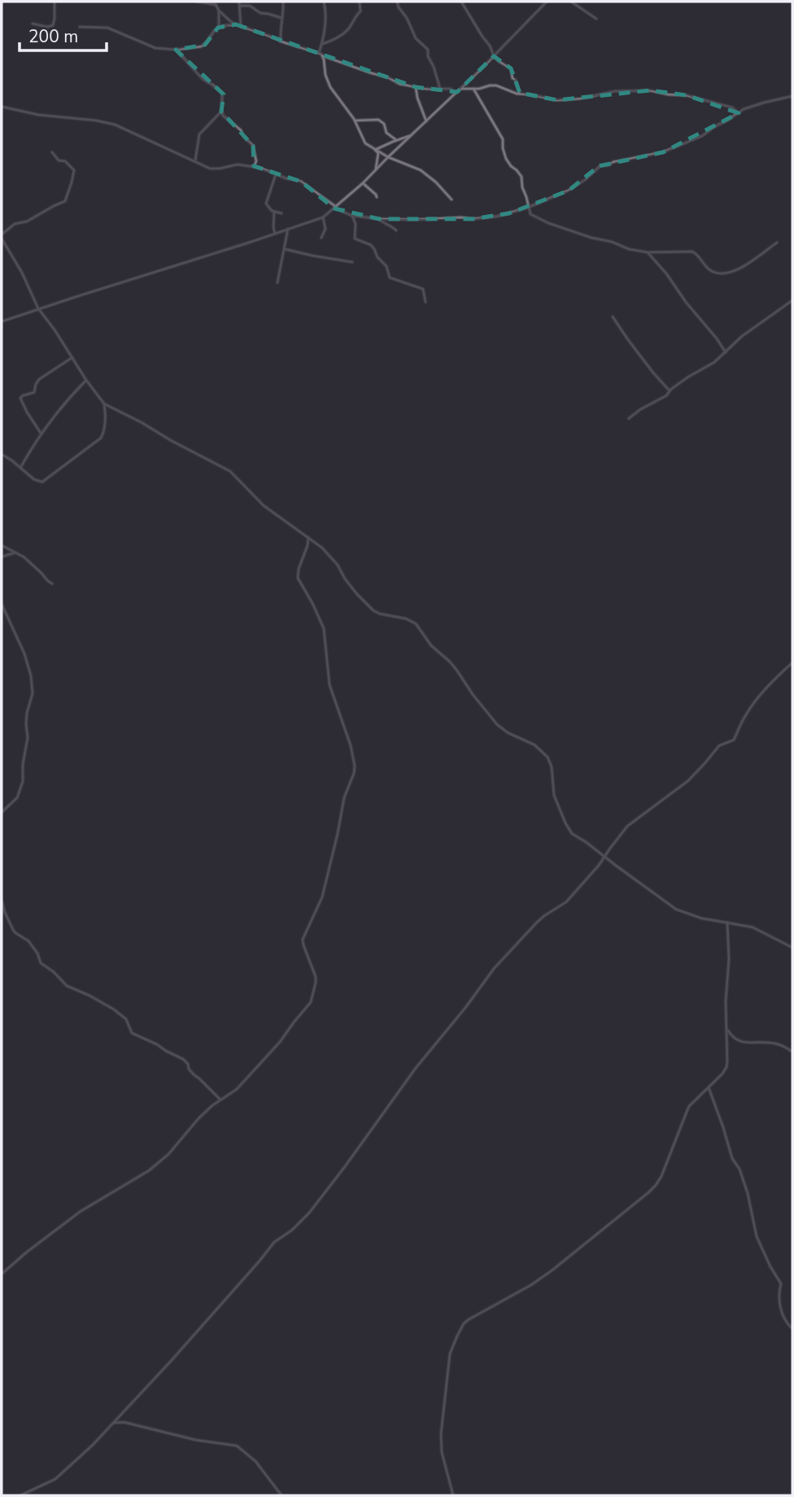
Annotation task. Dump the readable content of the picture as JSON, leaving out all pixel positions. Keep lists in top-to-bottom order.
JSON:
{
  "scale_bar": "200 m"
}
